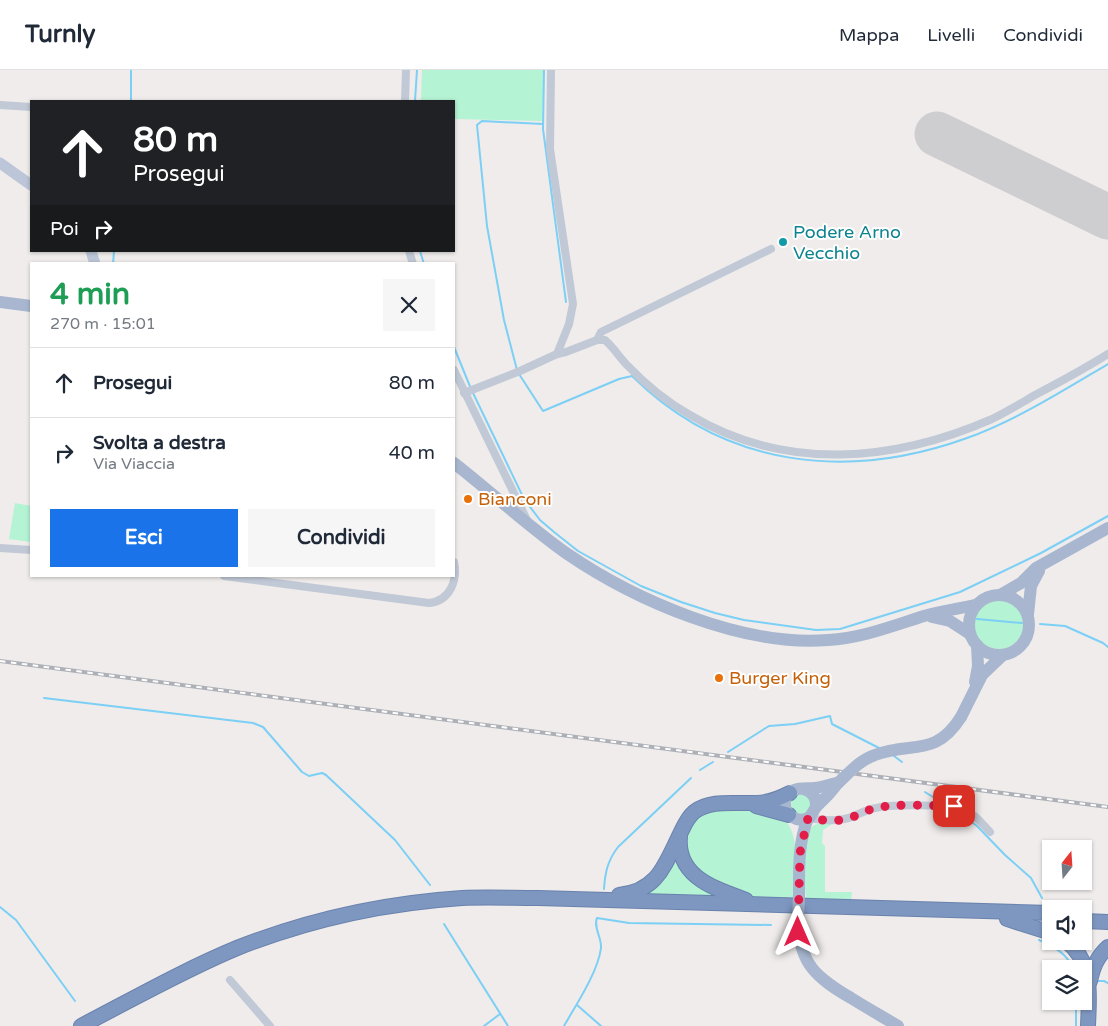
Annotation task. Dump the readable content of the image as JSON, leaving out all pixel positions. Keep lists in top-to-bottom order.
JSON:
{
  "places": ["Podere Arno Vecchio", "Bianconi", "Burger King"],
  "north": "top",
  "page": {
    "header": "Turnly",
    "nav": ["Mappa", "Livelli", "Condividi"],
    "turn": ["80 m", "Prosegui"],
    "then": "Poi",
    "heading": ["4 min", "270 m · 15:01"],
    "list": [
      {
        "name": "Prosegui",
        "value": "80 m"
      },
      {
        "name": "Svolta a destra",
        "note": "Via Viaccia",
        "value": "40 m"
      }
    ],
    "buttons": ["Esci", "Condividi"]
  }
}
